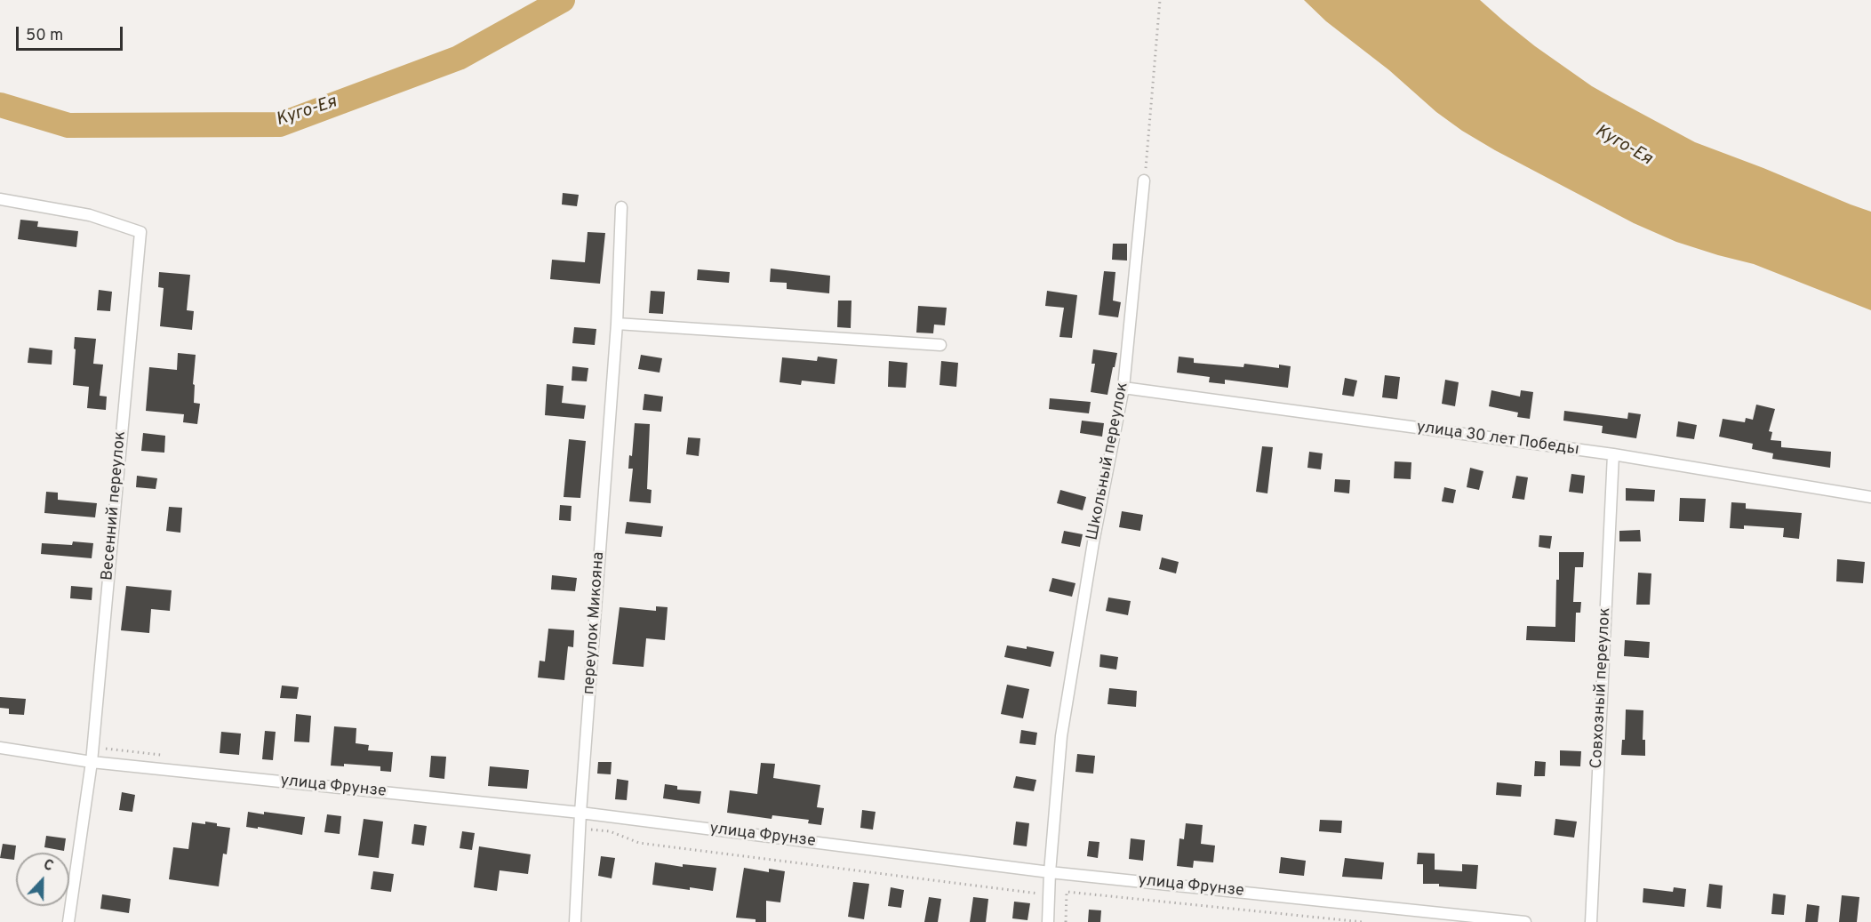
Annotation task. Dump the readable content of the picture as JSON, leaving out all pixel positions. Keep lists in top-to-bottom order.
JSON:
{
  "streets": {
    "street": [
      "улица 30 лет Победы",
      "Школьный переулок",
      "Весенний переулок",
      "переулок Микояна",
      "Совхозный переулок",
      "улица Фрунзе"
    ]
  },
  "crossings": [
    ["улица 30 лет Победы", "Школьный переулок"],
    ["улица 30 лет Победы", "Совхозный переулок"],
    ["Школьный переулок", "улица Фрунзе"],
    ["Весенний переулок", "улица Фрунзе"],
    ["переулок Микояна", "улица Фрунзе"]
  ],
  "water": ["Куго-Ея"],
  "scale_bar": "50 m",
  "north": "top"
}
